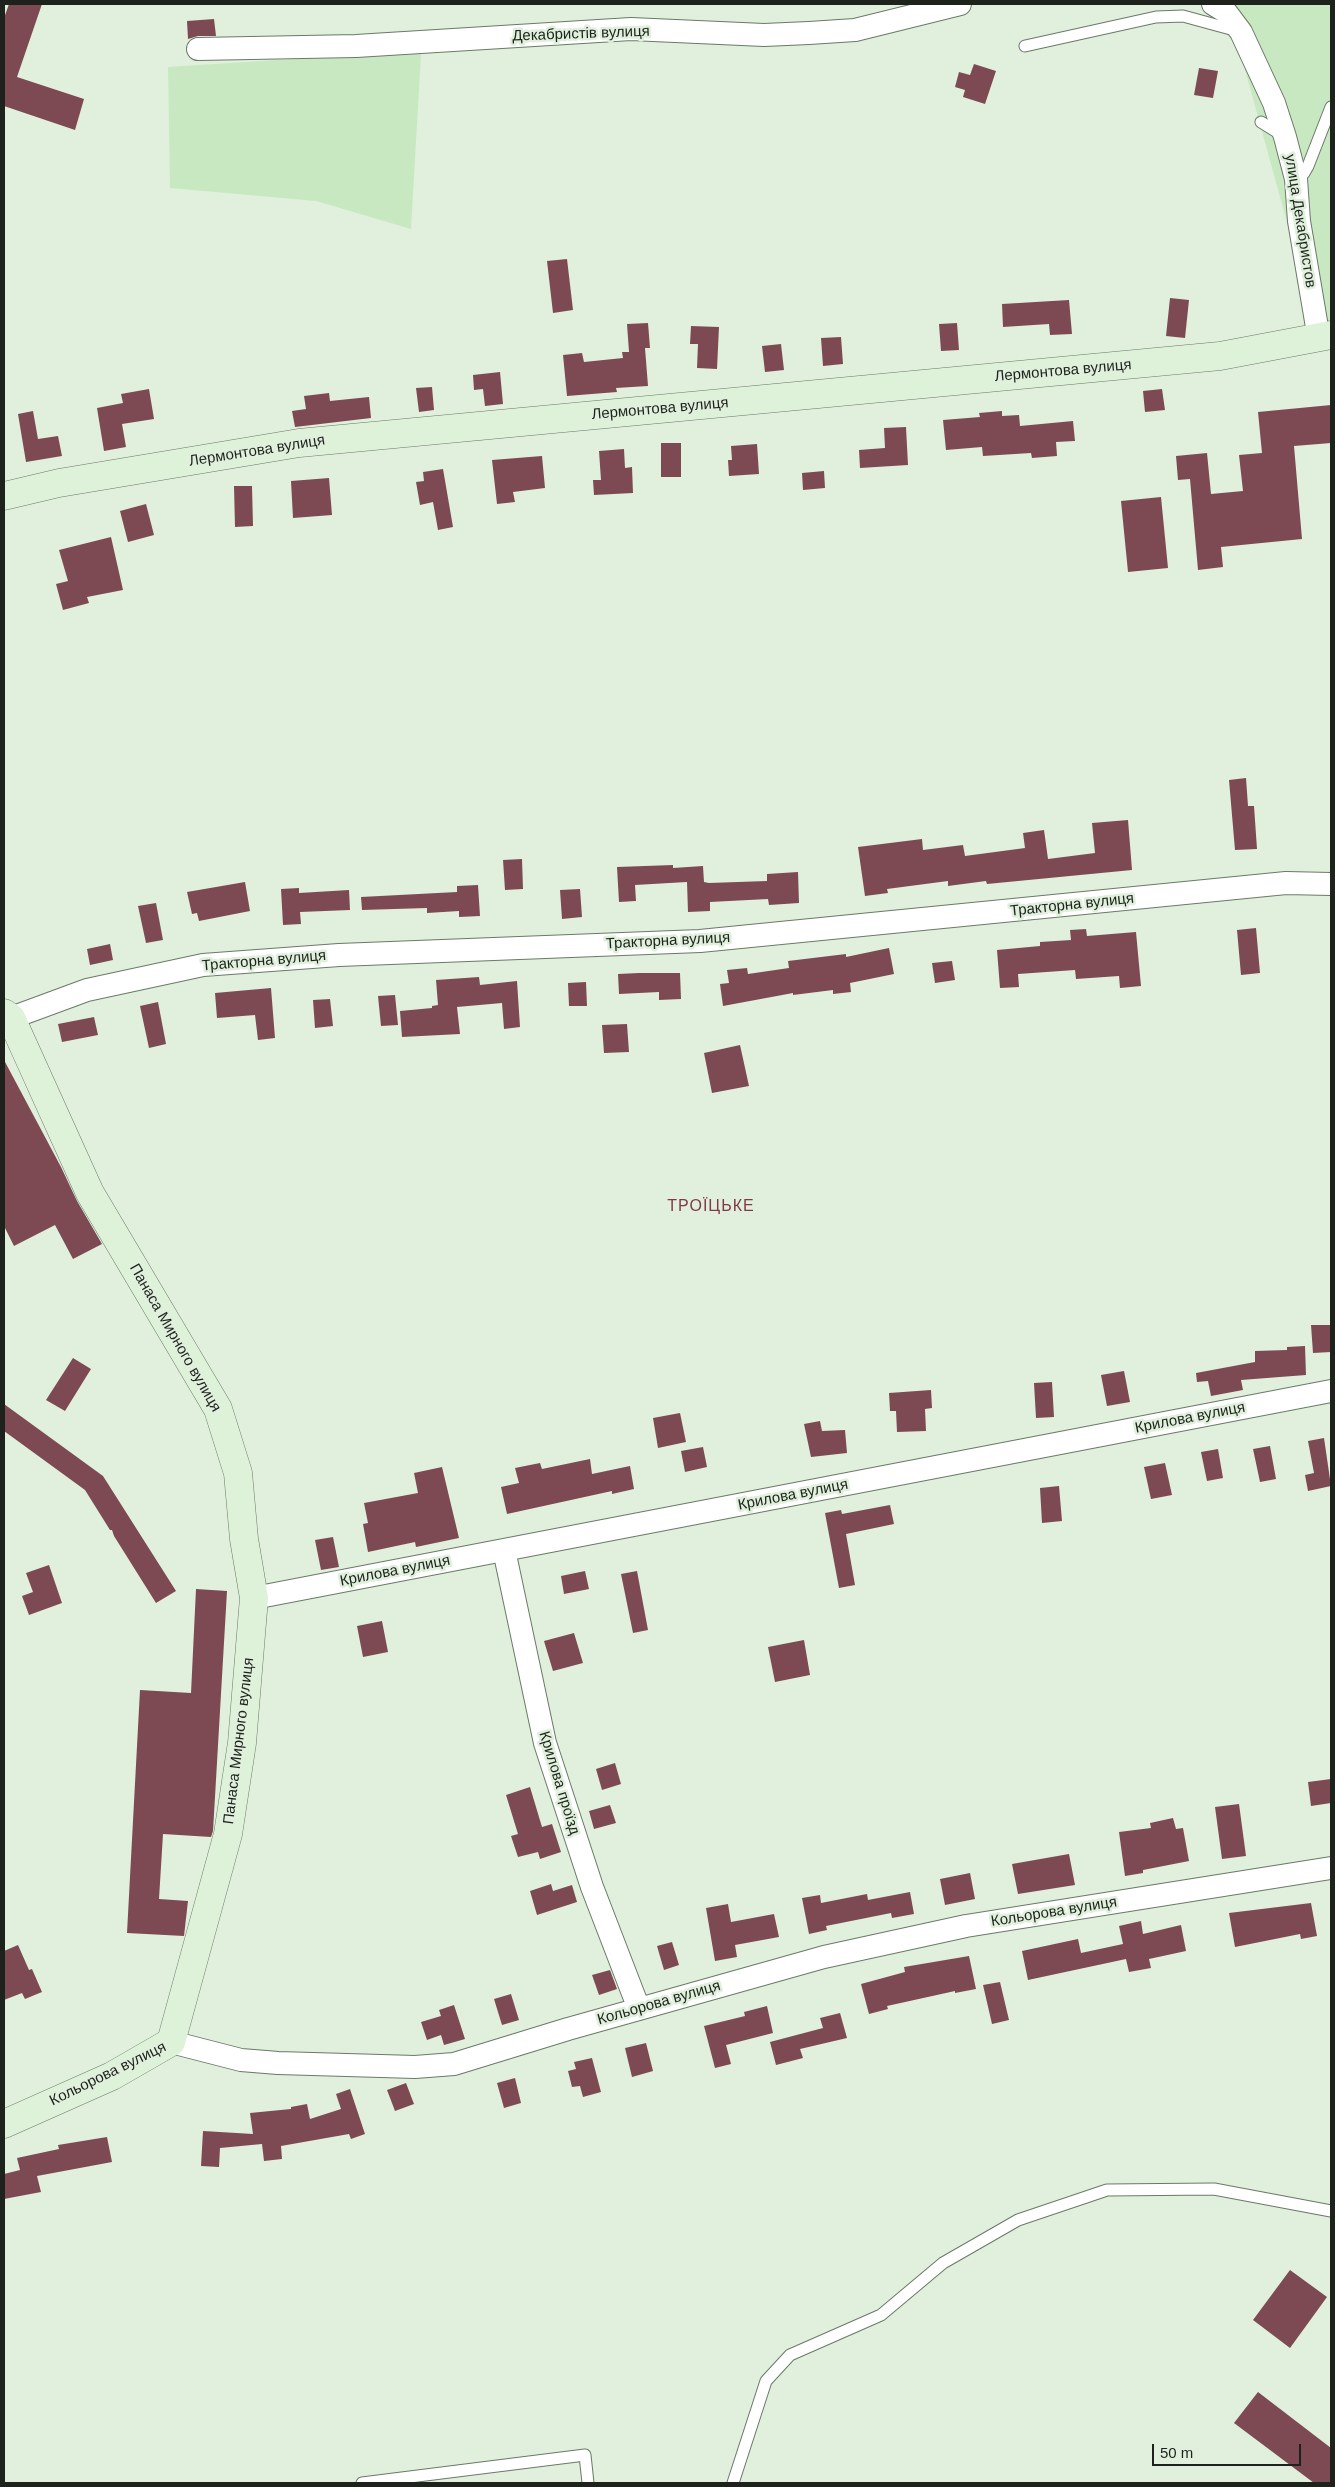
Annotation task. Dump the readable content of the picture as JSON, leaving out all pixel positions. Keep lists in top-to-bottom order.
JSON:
{
  "streets": {
    "street": [
      "Декабристів вулиця",
      "улица Декабристов",
      "Лермонтова вулиця",
      "Тракторна вулиця",
      "Панаса Мирного вулиця",
      "Крилова вулиця",
      "Крилова проїзд",
      "Кольорова вулиця"
    ]
  },
  "crossings": [
    ["улица Декабристов", "Лермонтова вулиця"],
    ["Тракторна вулиця", "Панаса Мирного вулиця"],
    ["Панаса Мирного вулиця", "Крилова вулиця"],
    ["Панаса Мирного вулиця", "Кольорова вулиця"],
    ["Крилова вулиця", "Крилова проїзд"],
    ["Крилова проїзд", "Кольорова вулиця"]
  ],
  "districts": ["ТРОЇЦЬКЕ"],
  "scale_bar": "50 m"
}
